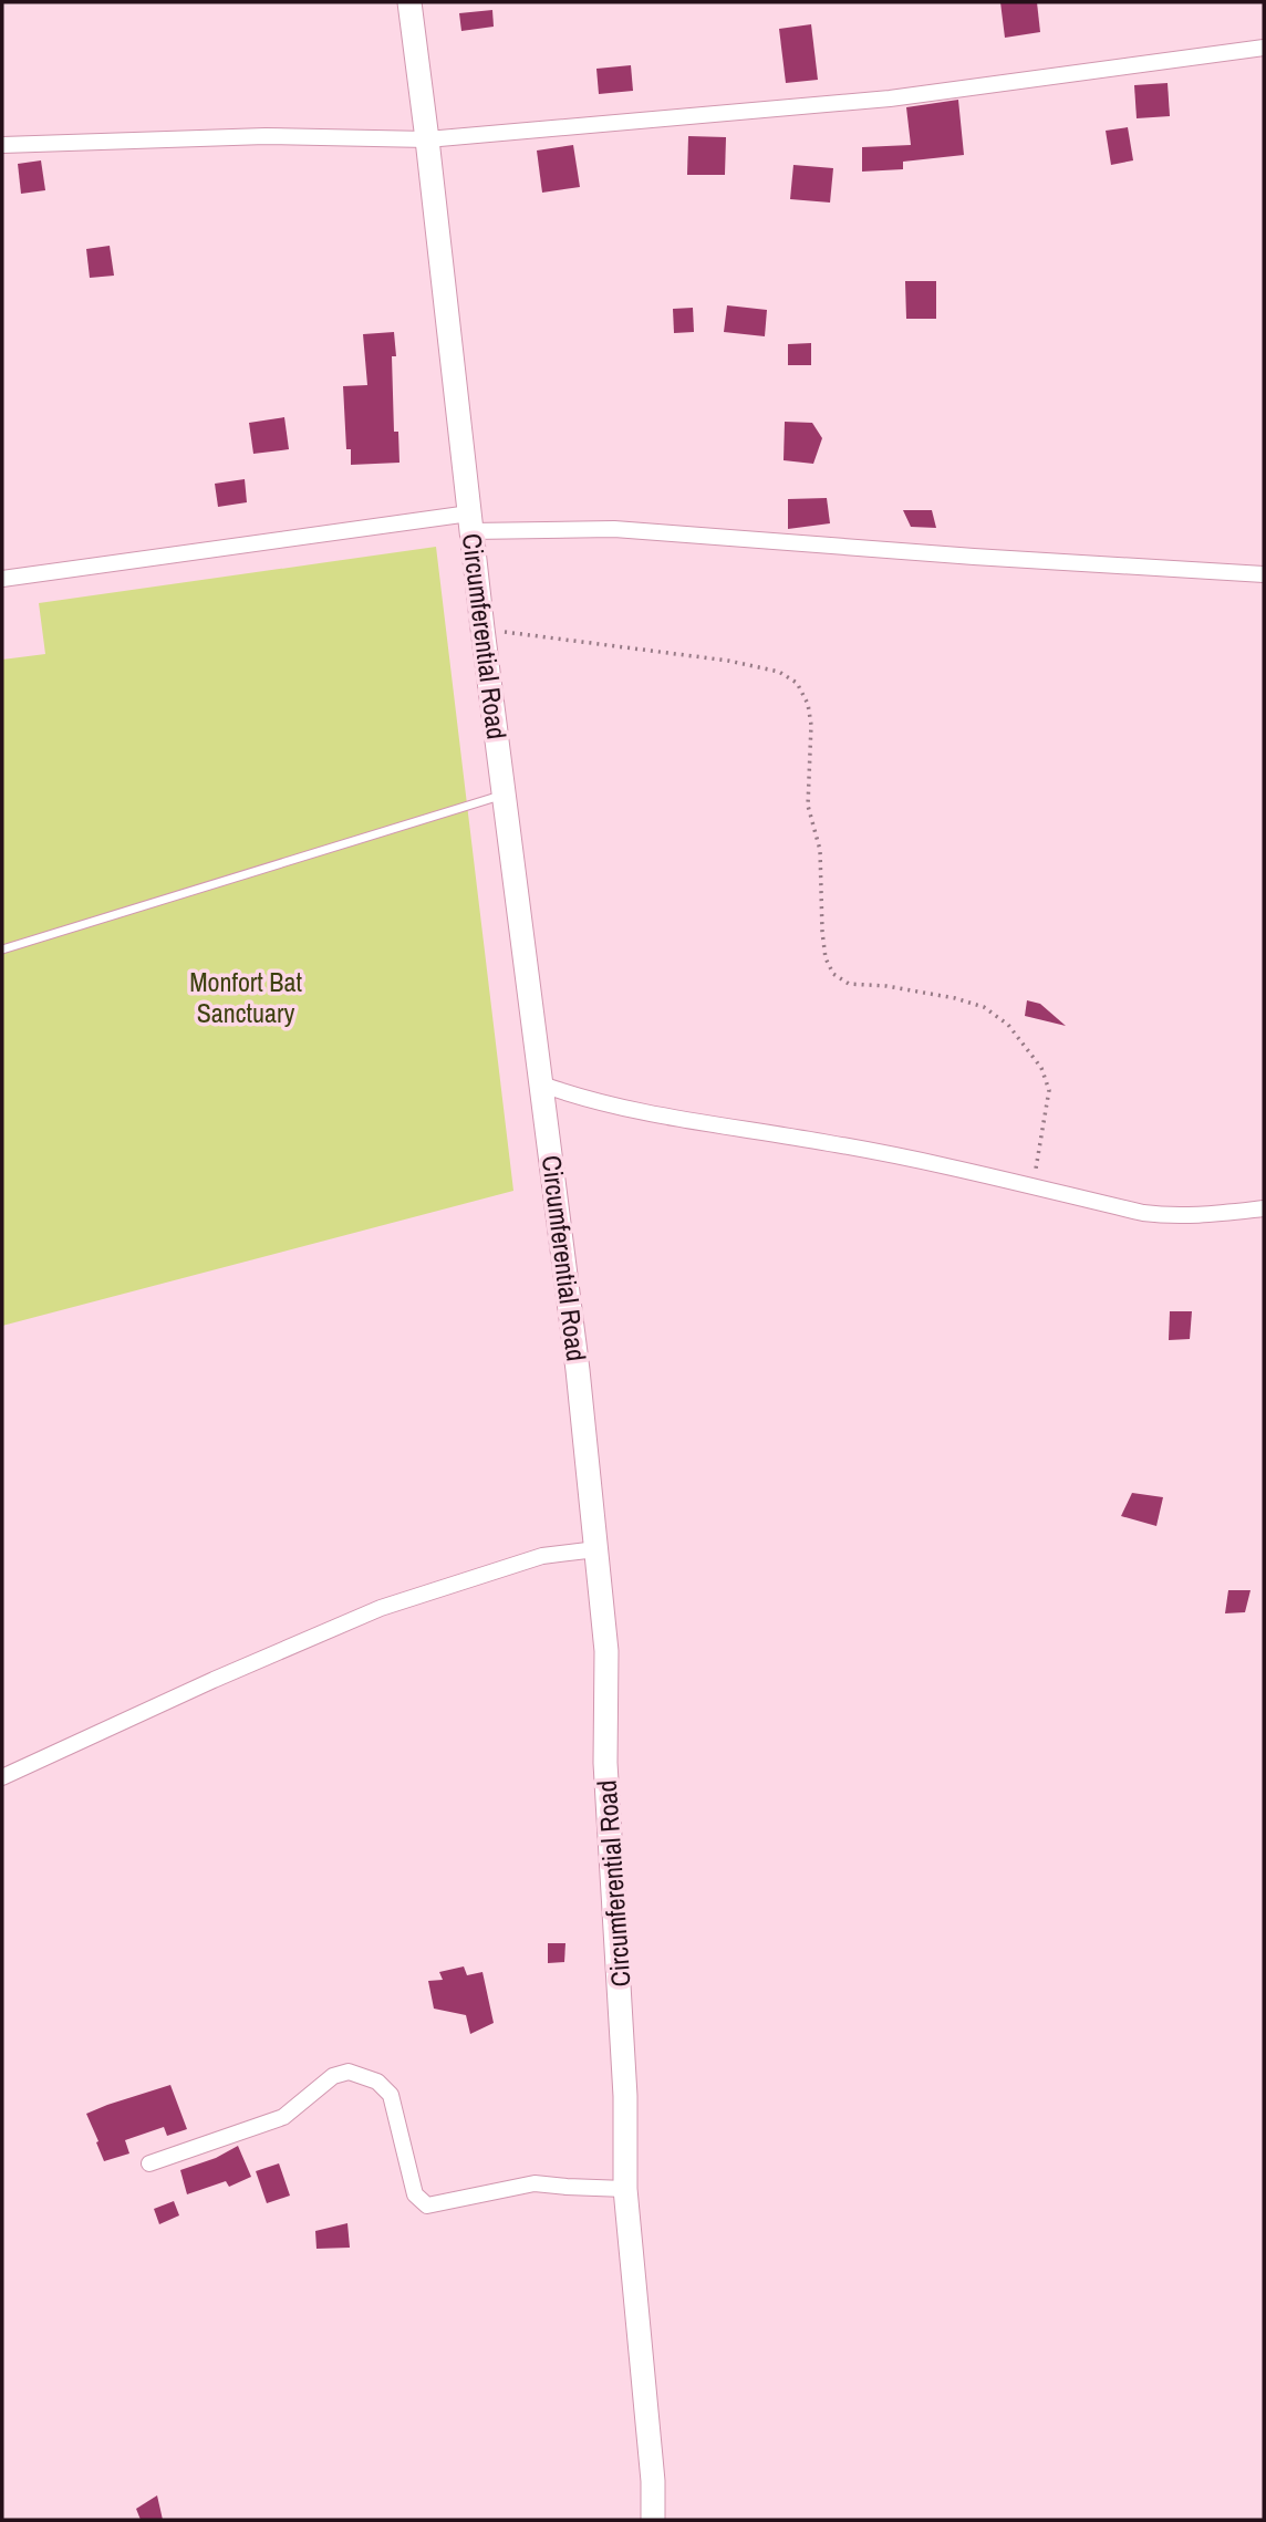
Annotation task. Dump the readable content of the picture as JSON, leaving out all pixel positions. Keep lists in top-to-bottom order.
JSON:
{
  "streets": {
    "main road": ["Circumferential Road"]
  },
  "parks": ["Monfort Bat Sanctuary"]
}
